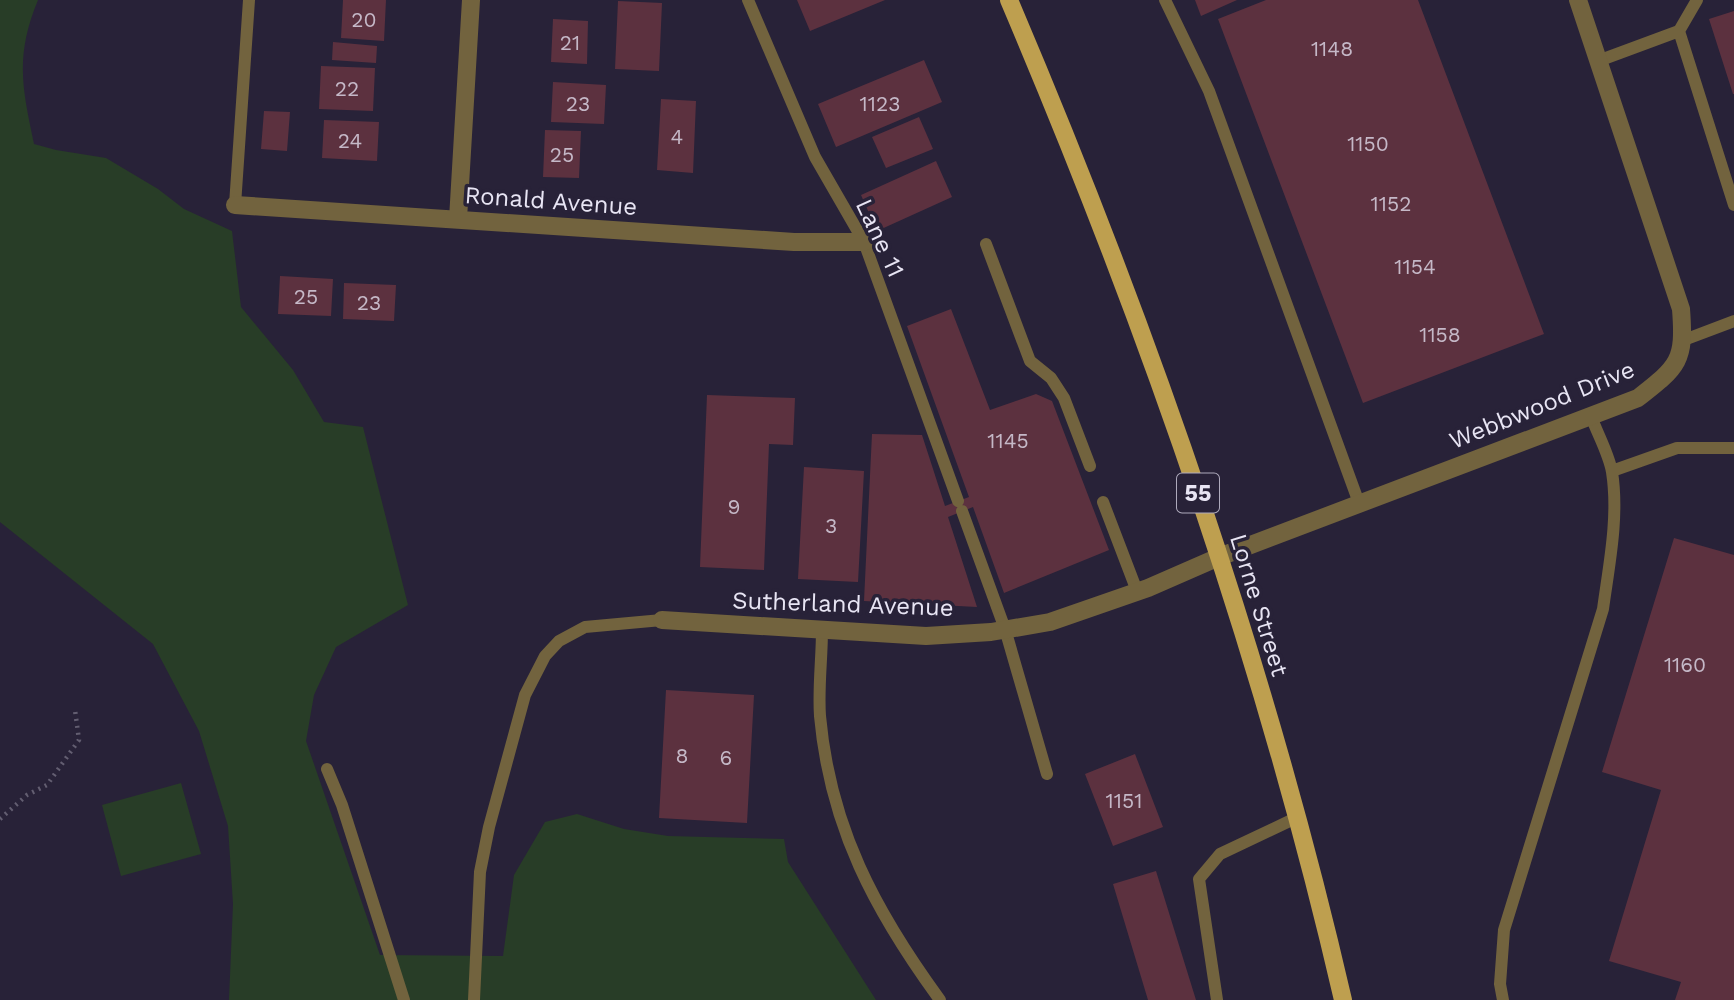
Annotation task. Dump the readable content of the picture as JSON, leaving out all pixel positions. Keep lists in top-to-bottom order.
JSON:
{
  "streets": {
    "main road": ["55", "Lorne Street"],
    "street": ["Ronald Avenue", "Webbwood Drive", "Sutherland Avenue"],
    "lane": ["Lane 11"]
  },
  "crossings": [
    ["Ronald Avenue", "Lane 11"],
    ["Lane 11", "Sutherland Avenue"],
    ["Webbwood Drive", "Sutherland Avenue"],
    ["Webbwood Drive", "Lorne Street"],
    ["Sutherland Avenue", "Lorne Street"]
  ],
  "house_numbers": [
    "20",
    "21",
    "1148",
    "22",
    "23",
    "1123",
    "4",
    "24",
    "1150",
    "25",
    "1152",
    "1154",
    "25",
    "23",
    "1158",
    "1145",
    "9",
    "3",
    "1160",
    "8",
    "6",
    "1151"
  ]
}
